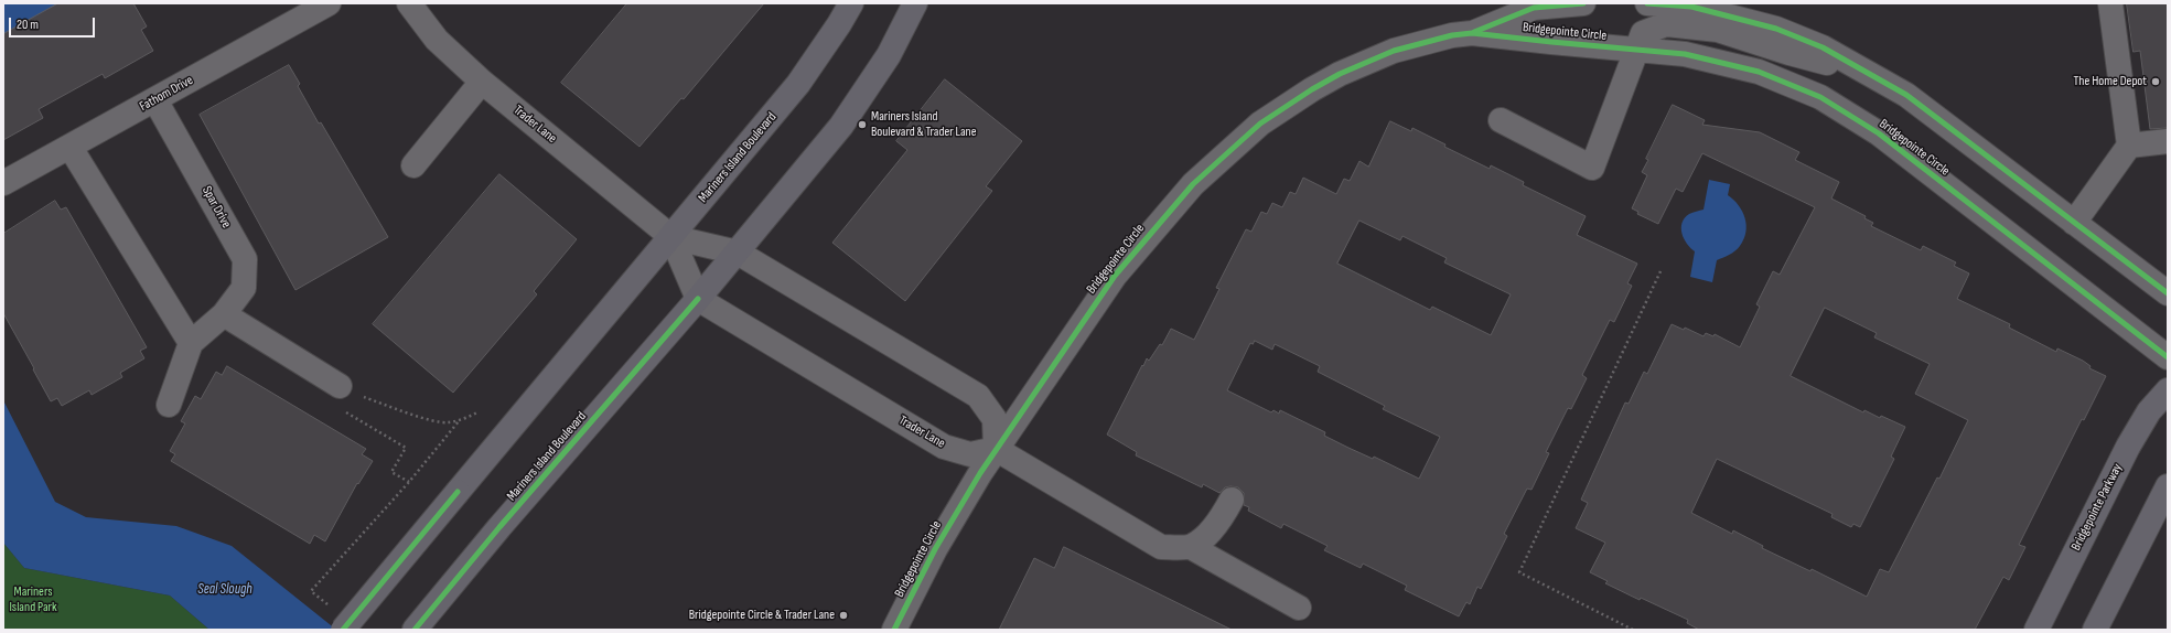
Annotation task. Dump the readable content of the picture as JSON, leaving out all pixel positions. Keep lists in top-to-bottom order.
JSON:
{
  "streets": {
    "main road": ["Mariners Island Boulevard", "Bridgepointe Parkway"],
    "street": [
      "Bridgepointe Circle",
      "Fathom Drive",
      "Trader Lane",
      "Spar Drive"
    ]
  },
  "crossings": [
    ["Bridgepointe Circle", "Trader Lane"],
    ["Fathom Drive", "Spar Drive"],
    ["Trader Lane", "Mariners Island Boulevard"]
  ],
  "water": ["Seal Slough"],
  "parks": ["Mariners Island Park"],
  "places": ["The Home Depot", "Mariners Island Boulevard & Trader Lane", "Bridgepointe Circle & Trader Lane"],
  "scale_bar": "20 m"
}
